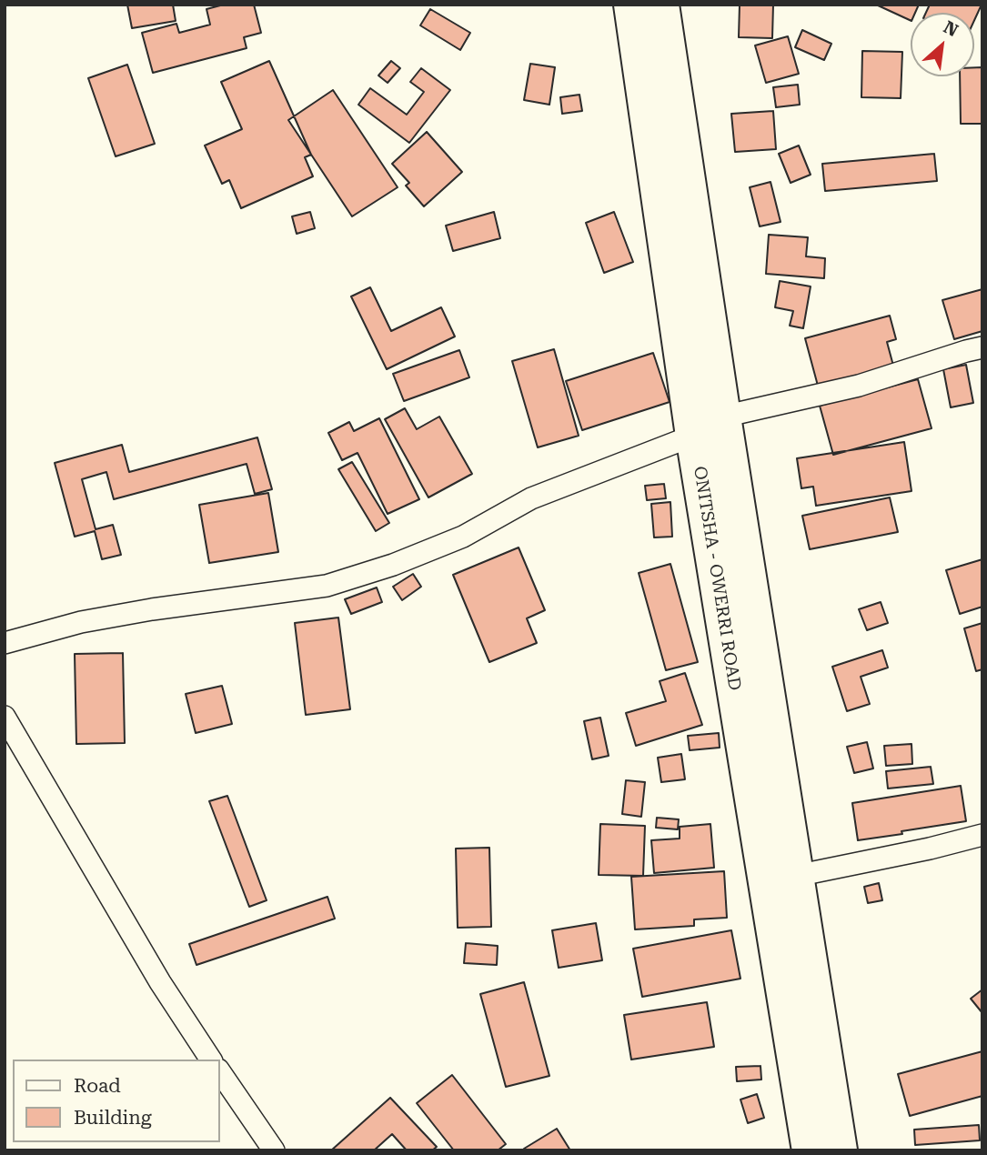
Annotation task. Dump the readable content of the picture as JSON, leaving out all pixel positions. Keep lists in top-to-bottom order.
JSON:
{
  "streets": {
    "highway": ["ONITSHA - OWERRI ROAD"]
  },
  "legend": ["Road", "Building"],
  "north": "top right"
}
